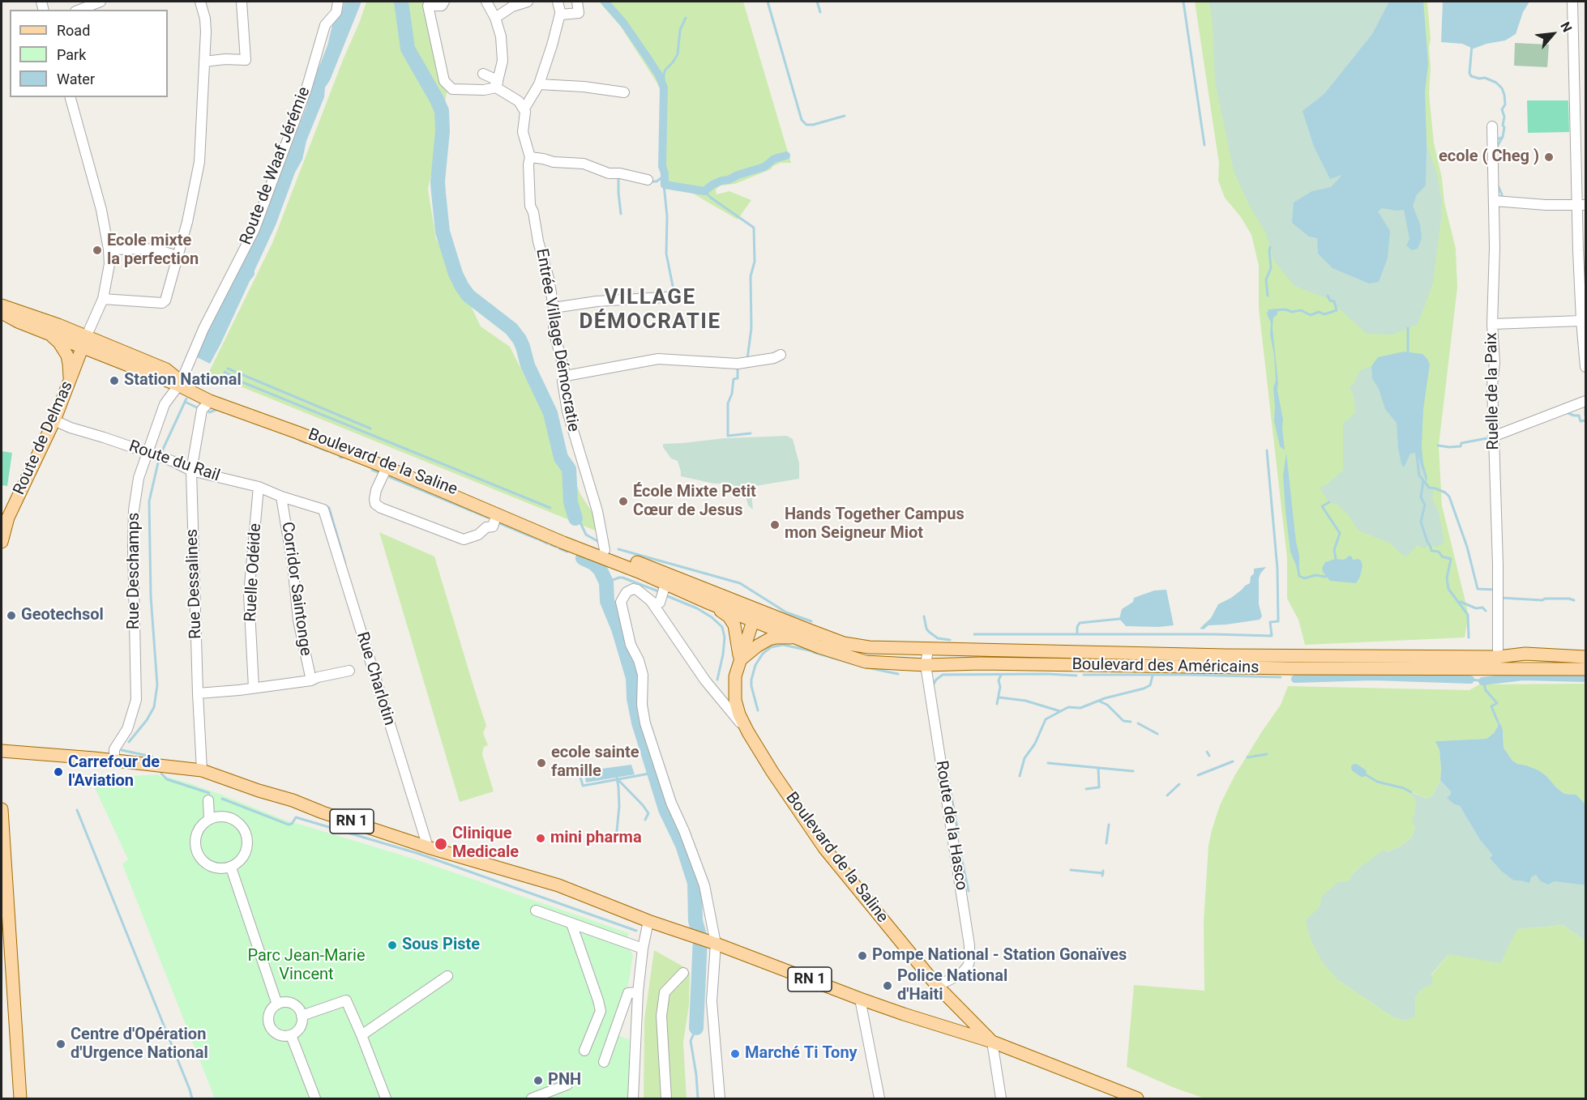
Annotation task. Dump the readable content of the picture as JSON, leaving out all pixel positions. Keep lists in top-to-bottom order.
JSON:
{
  "streets": {
    "main road": [
      "Route de Delmas",
      "Boulevard de la Saline",
      "Boulevard des Américains",
      "RN 1"
    ],
    "street": [
      "Route de Waaf Jérémie",
      "Entrée Village Démocratie",
      "Ruelle de la Paix",
      "Route du Rail",
      "Rue Deschamps",
      "Ruelle Odéide",
      "Rue Dessalines",
      "Corridor Saintonge",
      "Rue Charlotin",
      "Route de la Hasco"
    ]
  },
  "crossings": [
    ["Route de Waaf Jérémie", "Boulevard de la Saline"],
    ["Route de Waaf Jérémie", "Rue Deschamps"],
    ["Entrée Village Démocratie", "Boulevard de la Saline"],
    ["Ruelle de la Paix", "Boulevard des Américains"],
    ["Route de Delmas", "Route du Rail"],
    ["Route de Delmas", "Boulevard de la Saline"],
    ["Route du Rail", "Rue Deschamps"],
    ["Route du Rail", "Ruelle Odéide"],
    ["Route du Rail", "Rue Dessalines"],
    ["Route du Rail", "Corridor Saintonge"],
    ["Route du Rail", "Rue Charlotin"],
    ["Boulevard de la Saline", "Rue Deschamps"],
    ["Boulevard de la Saline", "Rue Dessalines"],
    ["Boulevard de la Saline", "Boulevard des Américains"],
    ["Boulevard de la Saline", "RN 1"],
    ["Boulevard de la Saline", "Route de la Hasco"],
    ["Rue Deschamps", "RN 1"],
    ["Rue Dessalines", "RN 1"],
    ["Boulevard des Américains", "Route de la Hasco"],
    ["Rue Charlotin", "RN 1"]
  ],
  "districts": ["VILLAGE DÉMOCRATIE"],
  "parks": ["Parc Jean-Marie Vincent"],
  "places": [
    "ecole ( Cheg )",
    "Ecole mixte la perfection",
    "Station National",
    "École Mixte Petit Cœur de Jesus",
    "Hands Together Campus mon Seigneur Miot",
    "Geotechsol",
    "ecole sainte famille",
    "Carrefour de l'Aviation",
    "mini pharma",
    "Clinique Medicale",
    "Sous Piste",
    "Pompe National - Station Gonaïves",
    "Police National d'Haiti",
    "Centre d'Opération d'Urgence National",
    "Marché Ti Tony",
    "PNH"
  ],
  "legend": ["Road", "Park", "Water"],
  "north": "top right"
}
